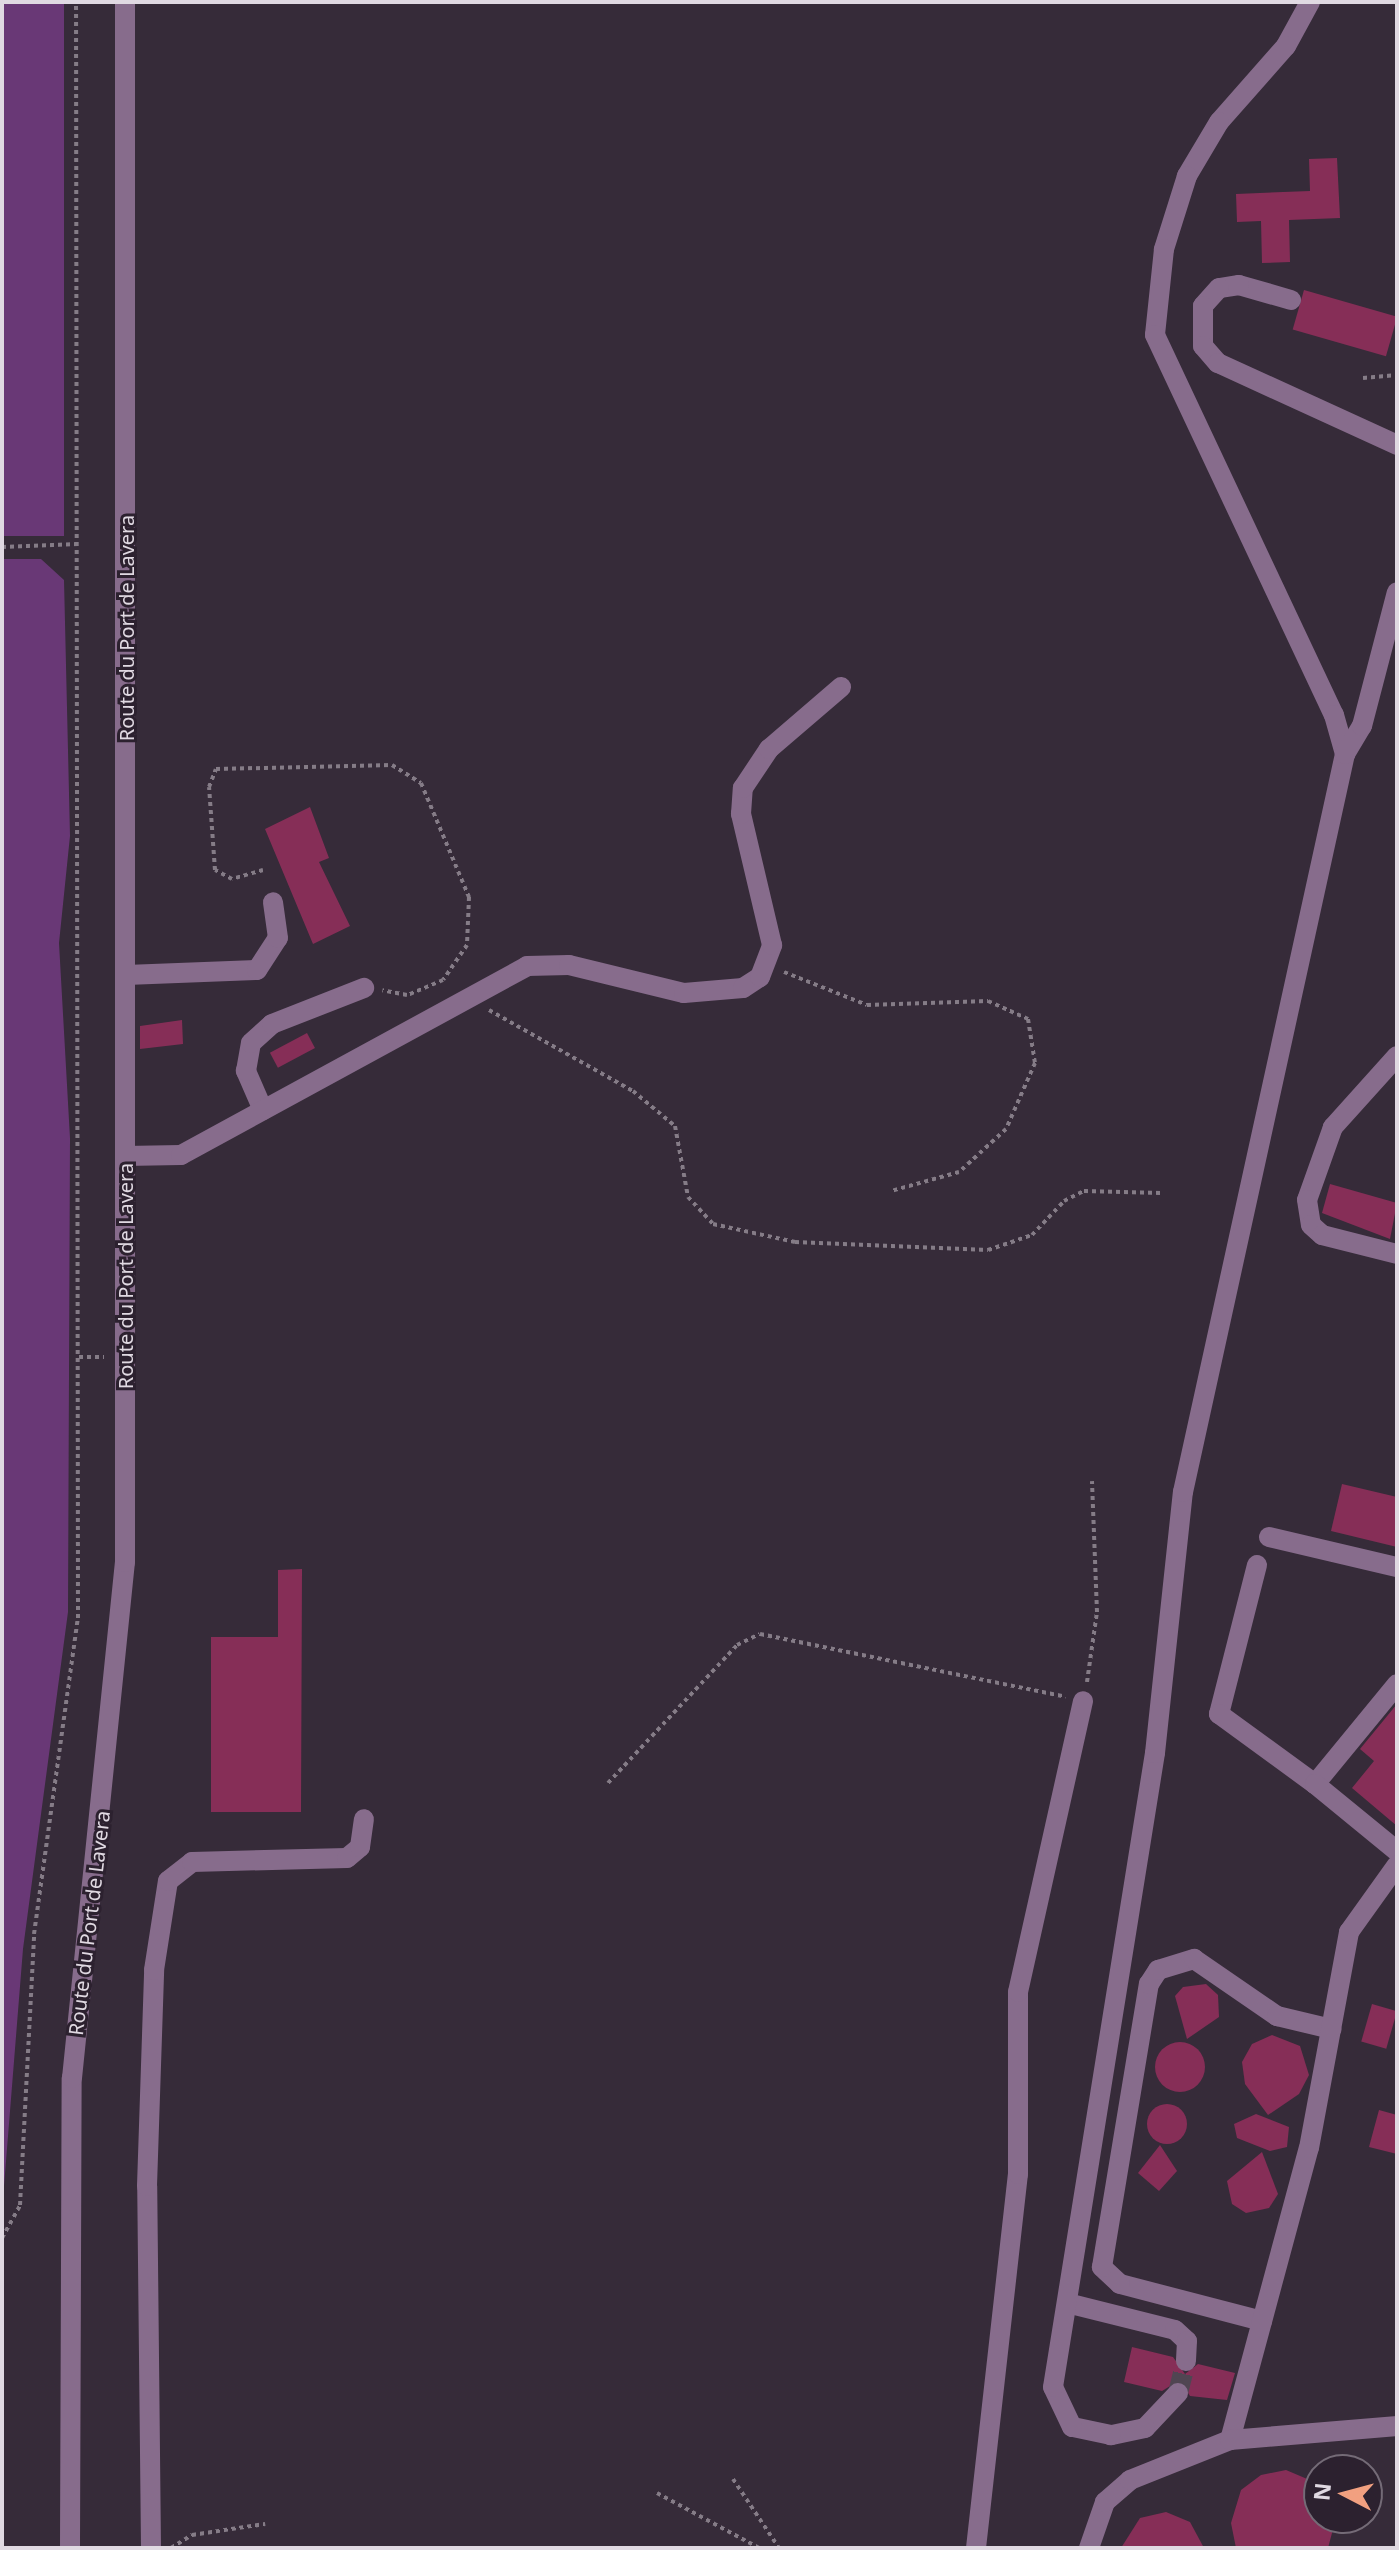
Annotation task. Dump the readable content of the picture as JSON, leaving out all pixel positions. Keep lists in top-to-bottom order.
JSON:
{
  "streets": {
    "street": ["Route du Port de Lavera"]
  },
  "north": "left"
}
